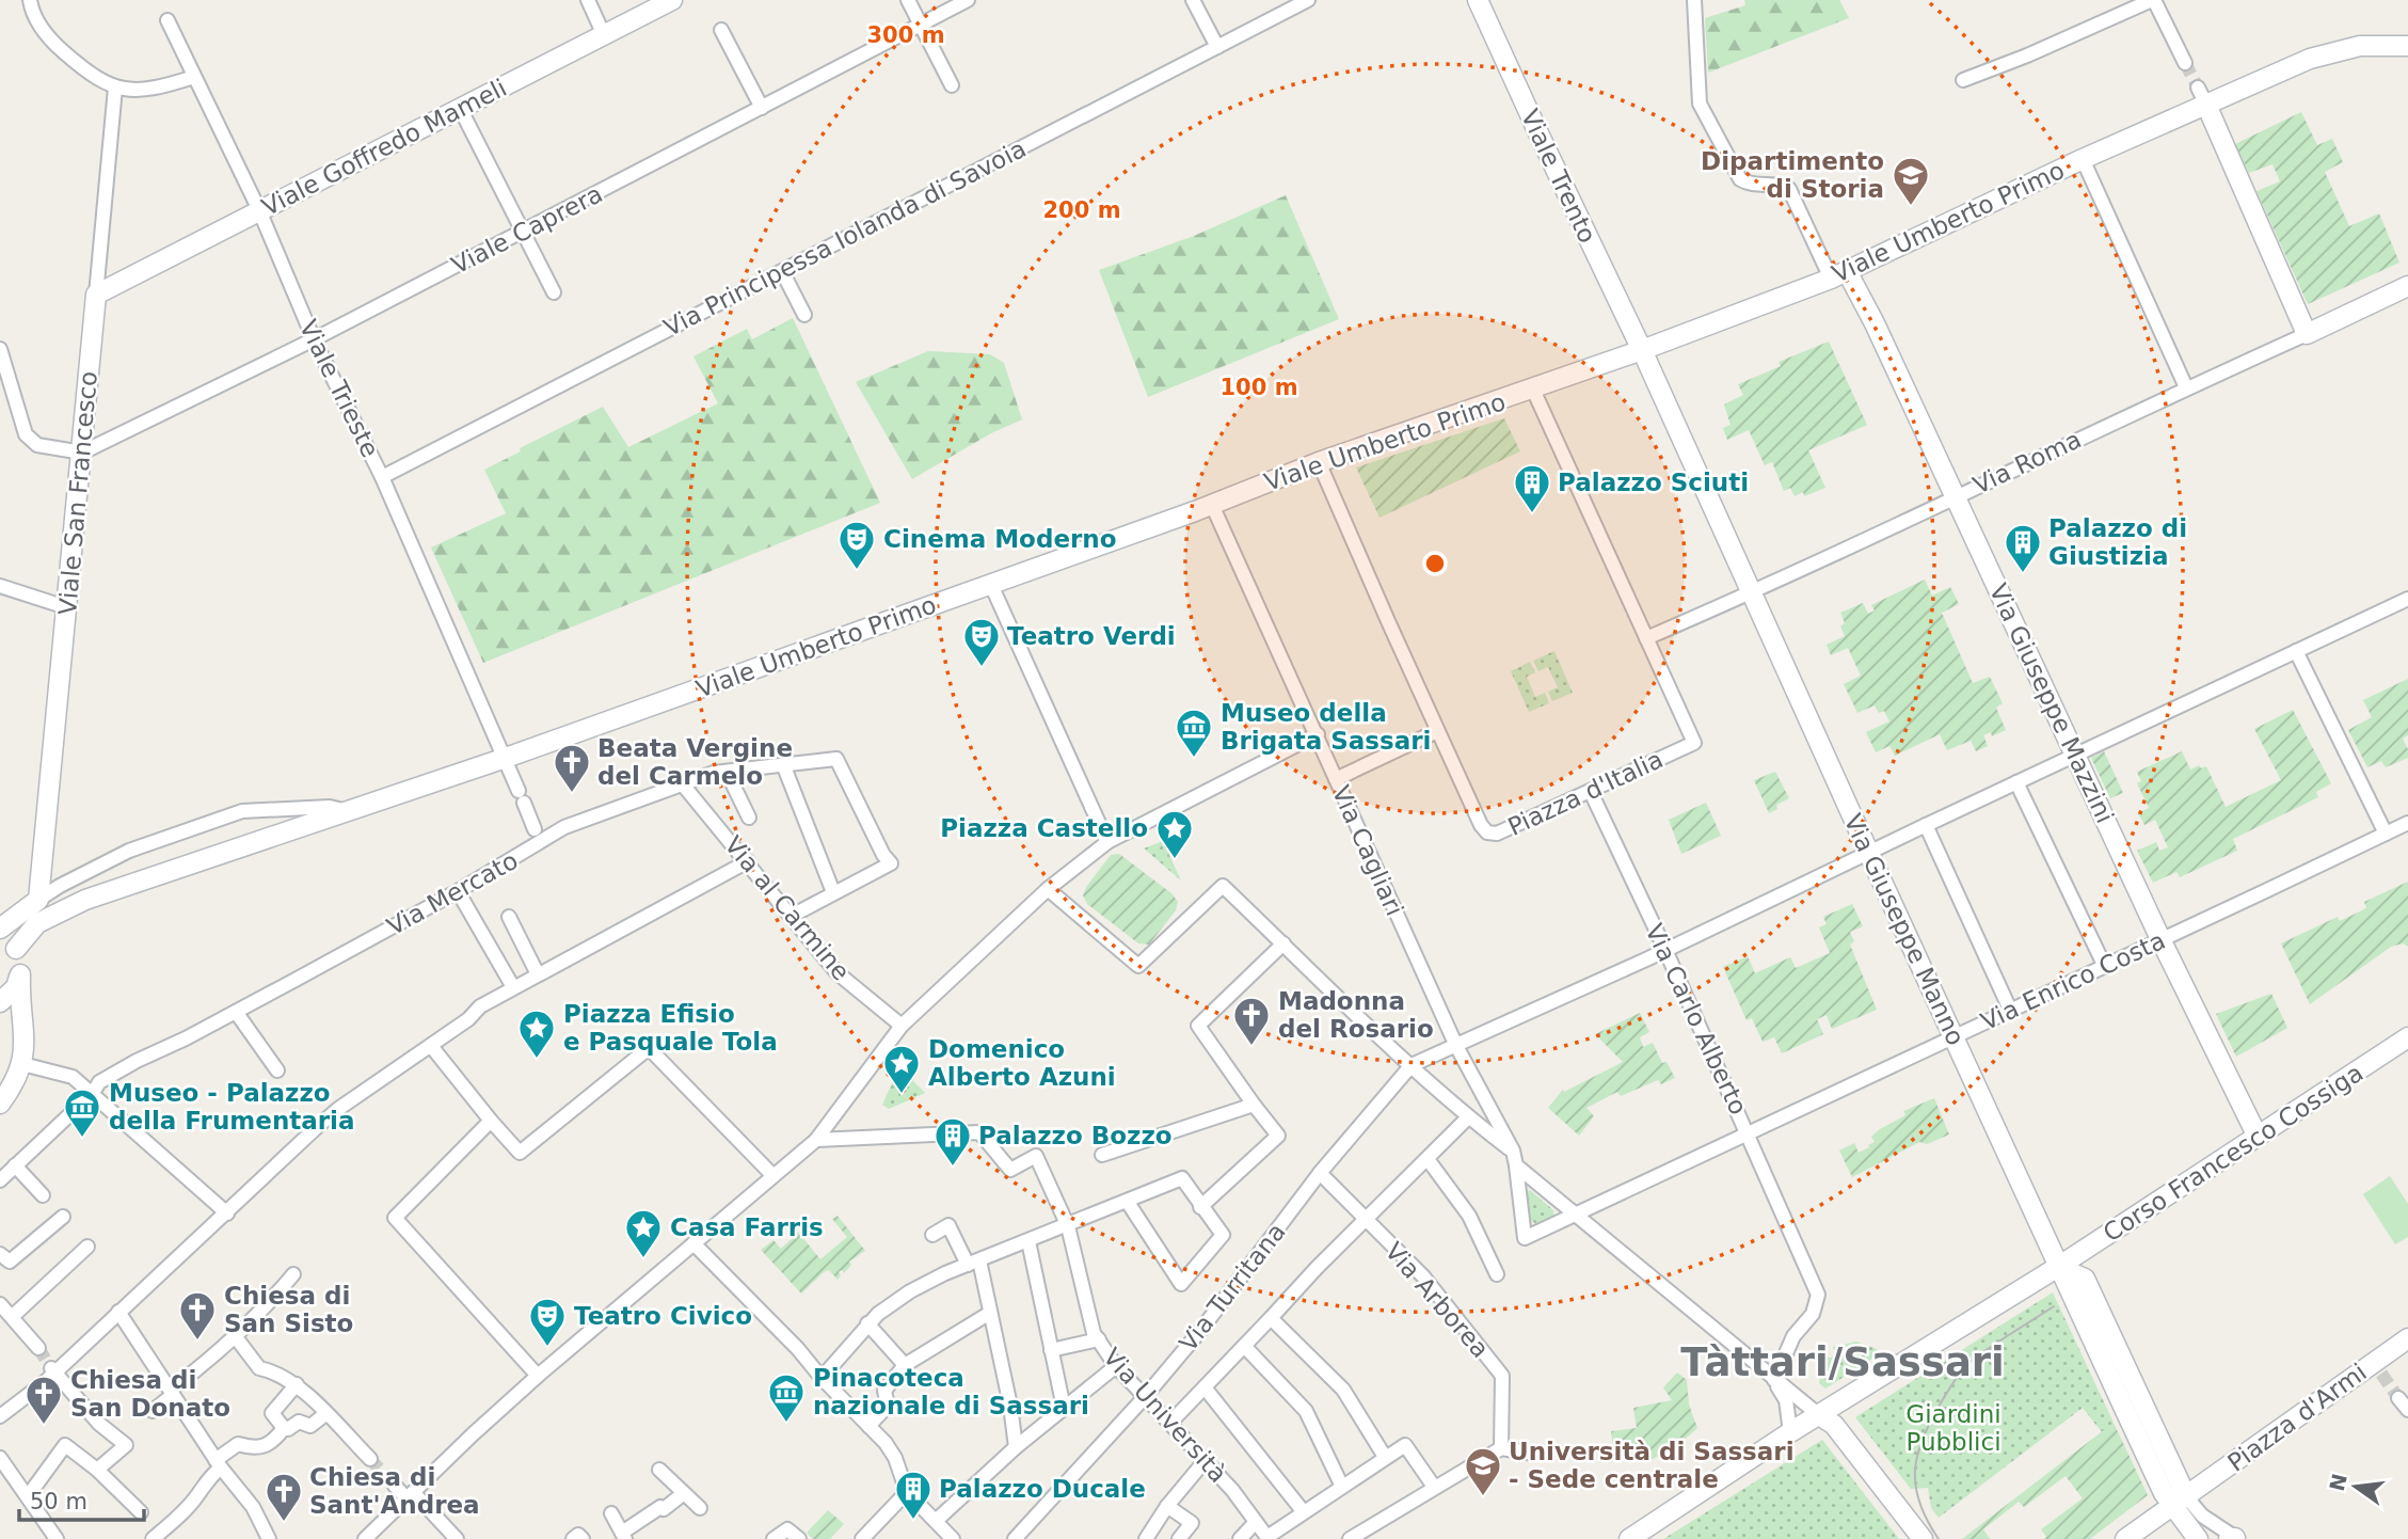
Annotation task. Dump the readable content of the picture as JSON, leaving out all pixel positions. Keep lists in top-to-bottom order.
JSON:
{
  "streets": {
    "main road": [
      "Viale Goffredo Mameli",
      "Viale Trento",
      "Viale Umberto Primo",
      "Via Roma",
      "Viale San Francesco",
      "Via Giuseppe Mazzini",
      "Via Giuseppe Manno",
      "Corso Francesco Cossiga",
      "Piazza d'Armi"
    ],
    "street": [
      "Viale Caprera",
      "Via Principessa Iolanda di Savoia",
      "Viale Trieste",
      "Piazza d'Italia",
      "Via Cagliari",
      "Via Mercato",
      "Via al Carmine",
      "Via Enrico Costa",
      "Via Carlo Alberto",
      "Via Turritana",
      "Via Arborea",
      "Via Università"
    ]
  },
  "crossings": [
    ["Viale Goffredo Mameli", "Viale Trieste"],
    ["Viale Goffredo Mameli", "Viale San Francesco"],
    ["Viale Trento", "Viale Umberto Primo"],
    ["Viale Trento", "Via Roma"],
    ["Viale Trento", "Via Giuseppe Manno"],
    ["Viale Umberto Primo", "Viale Trieste"],
    ["Viale Umberto Primo", "Via Giuseppe Mazzini"],
    ["Viale Umberto Primo", "Piazza d'Italia"],
    ["Viale Umberto Primo", "Via Cagliari"],
    ["Viale Caprera", "Viale Trieste"],
    ["Viale Caprera", "Viale San Francesco"],
    ["Via Principessa Iolanda di Savoia", "Viale Trieste"],
    ["Viale Trieste", "Via Mercato"],
    ["Via Roma", "Via Giuseppe Mazzini"],
    ["Via Roma", "Piazza d'Italia"],
    ["Via Roma", "Via Giuseppe Manno"],
    ["Via Giuseppe Mazzini", "Via Enrico Costa"],
    ["Via Giuseppe Mazzini", "Corso Francesco Cossiga"],
    ["Via Giuseppe Mazzini", "Via Turritana"],
    ["Piazza d'Italia", "Via Carlo Alberto"],
    ["Via Cagliari", "Via Enrico Costa"],
    ["Via Cagliari", "Via Turritana"],
    ["Via Mercato", "Via al Carmine"],
    ["Via Giuseppe Manno", "Via Enrico Costa"],
    ["Via Giuseppe Manno", "Corso Francesco Cossiga"],
    ["Via Giuseppe Manno", "Via Turritana"],
    ["Via Giuseppe Manno", "Piazza d'Armi"],
    ["Via Enrico Costa", "Via Carlo Alberto"],
    ["Via Carlo Alberto", "Via Turritana"],
    ["Via Turritana", "Via Arborea"],
    ["Via Turritana", "Via Università"]
  ],
  "districts": ["Tàttari/Sassari"],
  "parks": ["Giardini Pubblici"],
  "places": {
    "school or university": ["Dipartimento di Storia", "Università di Sassari - Sede centrale"],
    "building": [
      "Palazzo Sciuti",
      "Palazzo di Giustizia",
      "Palazzo Bozzo",
      "Palazzo Ducale"
    ],
    "theatre": ["Cinema Moderno", "Teatro Verdi", "Teatro Civico"],
    "museum": ["Museo della Brigata Sassari", "Museo - Palazzo della Frumentaria", "Pinacoteca nazionale di Sassari"],
    "church": [
      "Beata Vergine del Carmelo",
      "Madonna del Rosario",
      "Chiesa di San Sisto",
      "Chiesa di San Donato",
      "Chiesa di Sant'Andrea"
    ],
    "place": [
      "Piazza Castello",
      "Piazza Efisio e Pasquale Tola",
      "Domenico Alberto Azuni",
      "Casa Farris"
    ]
  },
  "scale_bar": "50 m",
  "north": "left",
  "rings": ["300 m", "200 m", "100 m"]
}
